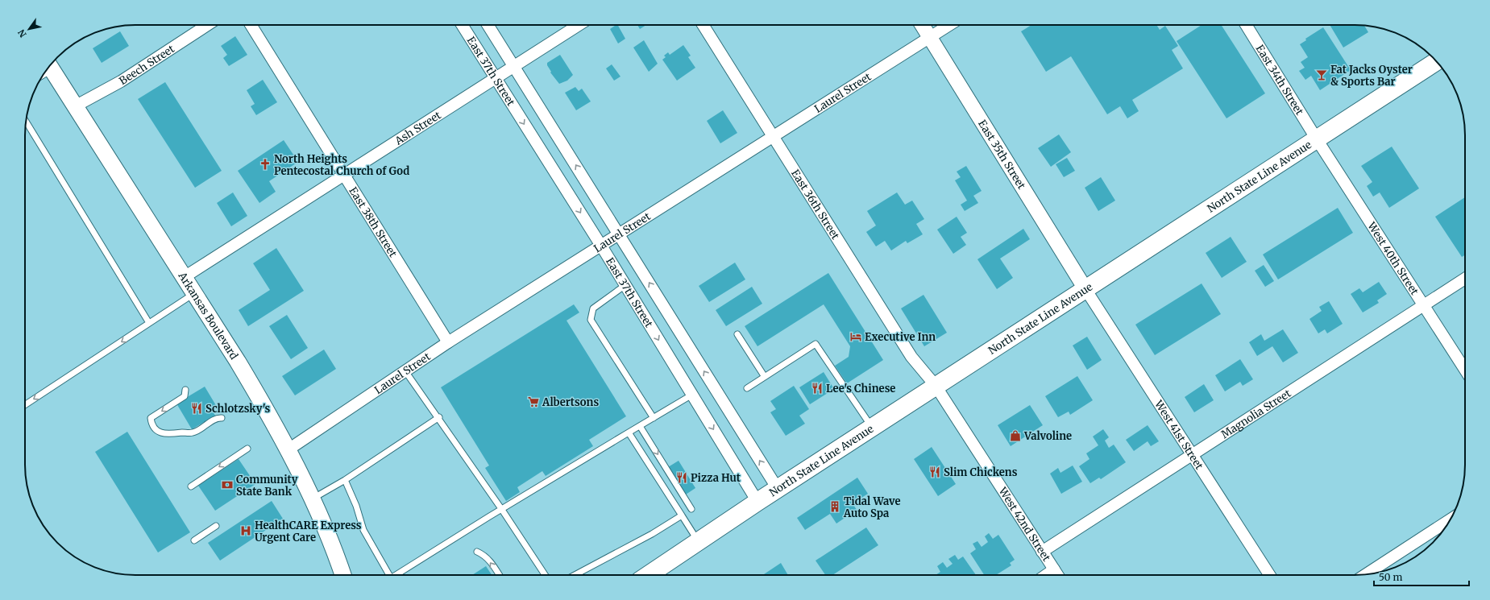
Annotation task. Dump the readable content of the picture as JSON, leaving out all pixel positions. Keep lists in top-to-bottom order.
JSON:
{
  "streets": {
    "main road": ["North State Line Avenue", "Arkansas Boulevard"],
    "street": [
      "Beech Street",
      "East 37th Street",
      "East 34th Street",
      "Laurel Street",
      "Ash Street",
      "East 35th Street",
      "East 36th Street",
      "East 38th Street",
      "West 40th Street",
      "Magnolia Street",
      "West 41st Street",
      "West 42nd Street"
    ]
  },
  "crossings": [
    ["Beech Street", "Arkansas Boulevard"],
    ["East 37th Street", "Laurel Street"],
    ["East 37th Street", "Ash Street"],
    ["East 37th Street", "North State Line Avenue"],
    ["East 34th Street", "North State Line Avenue"],
    ["East 34th Street", "West 40th Street"],
    ["Laurel Street", "East 35th Street"],
    ["Laurel Street", "East 36th Street"],
    ["Laurel Street", "East 38th Street"],
    ["Laurel Street", "Arkansas Boulevard"],
    ["Ash Street", "East 38th Street"],
    ["Ash Street", "Arkansas Boulevard"],
    ["East 35th Street", "North State Line Avenue"],
    ["East 35th Street", "West 41st Street"],
    ["North State Line Avenue", "East 36th Street"],
    ["North State Line Avenue", "West 40th Street"],
    ["North State Line Avenue", "West 41st Street"],
    ["North State Line Avenue", "West 42nd Street"],
    ["East 36th Street", "West 42nd Street"],
    ["West 40th Street", "Magnolia Street"],
    ["Magnolia Street", "West 41st Street"],
    ["Magnolia Street", "West 42nd Street"]
  ],
  "places": {
    "bar": ["Fat Jacks Oyster & Sports Bar"],
    "church": ["North Heights Pentecostal Church of God"],
    "hotel": ["Executive Inn"],
    "restaurant": [
      "Lee's Chinese",
      "Schlotzsky's",
      "Slim Chickens",
      "Pizza Hut"
    ],
    "supermarket": ["Albertsons"],
    "shop": ["Valvoline"],
    "bank": ["Community State Bank"],
    "building": ["Tidal Wave Auto Spa"],
    "hospital": ["HealthCARE Express Urgent Care"]
  },
  "scale_bar": "50 m",
  "north": "bottom left"
}
